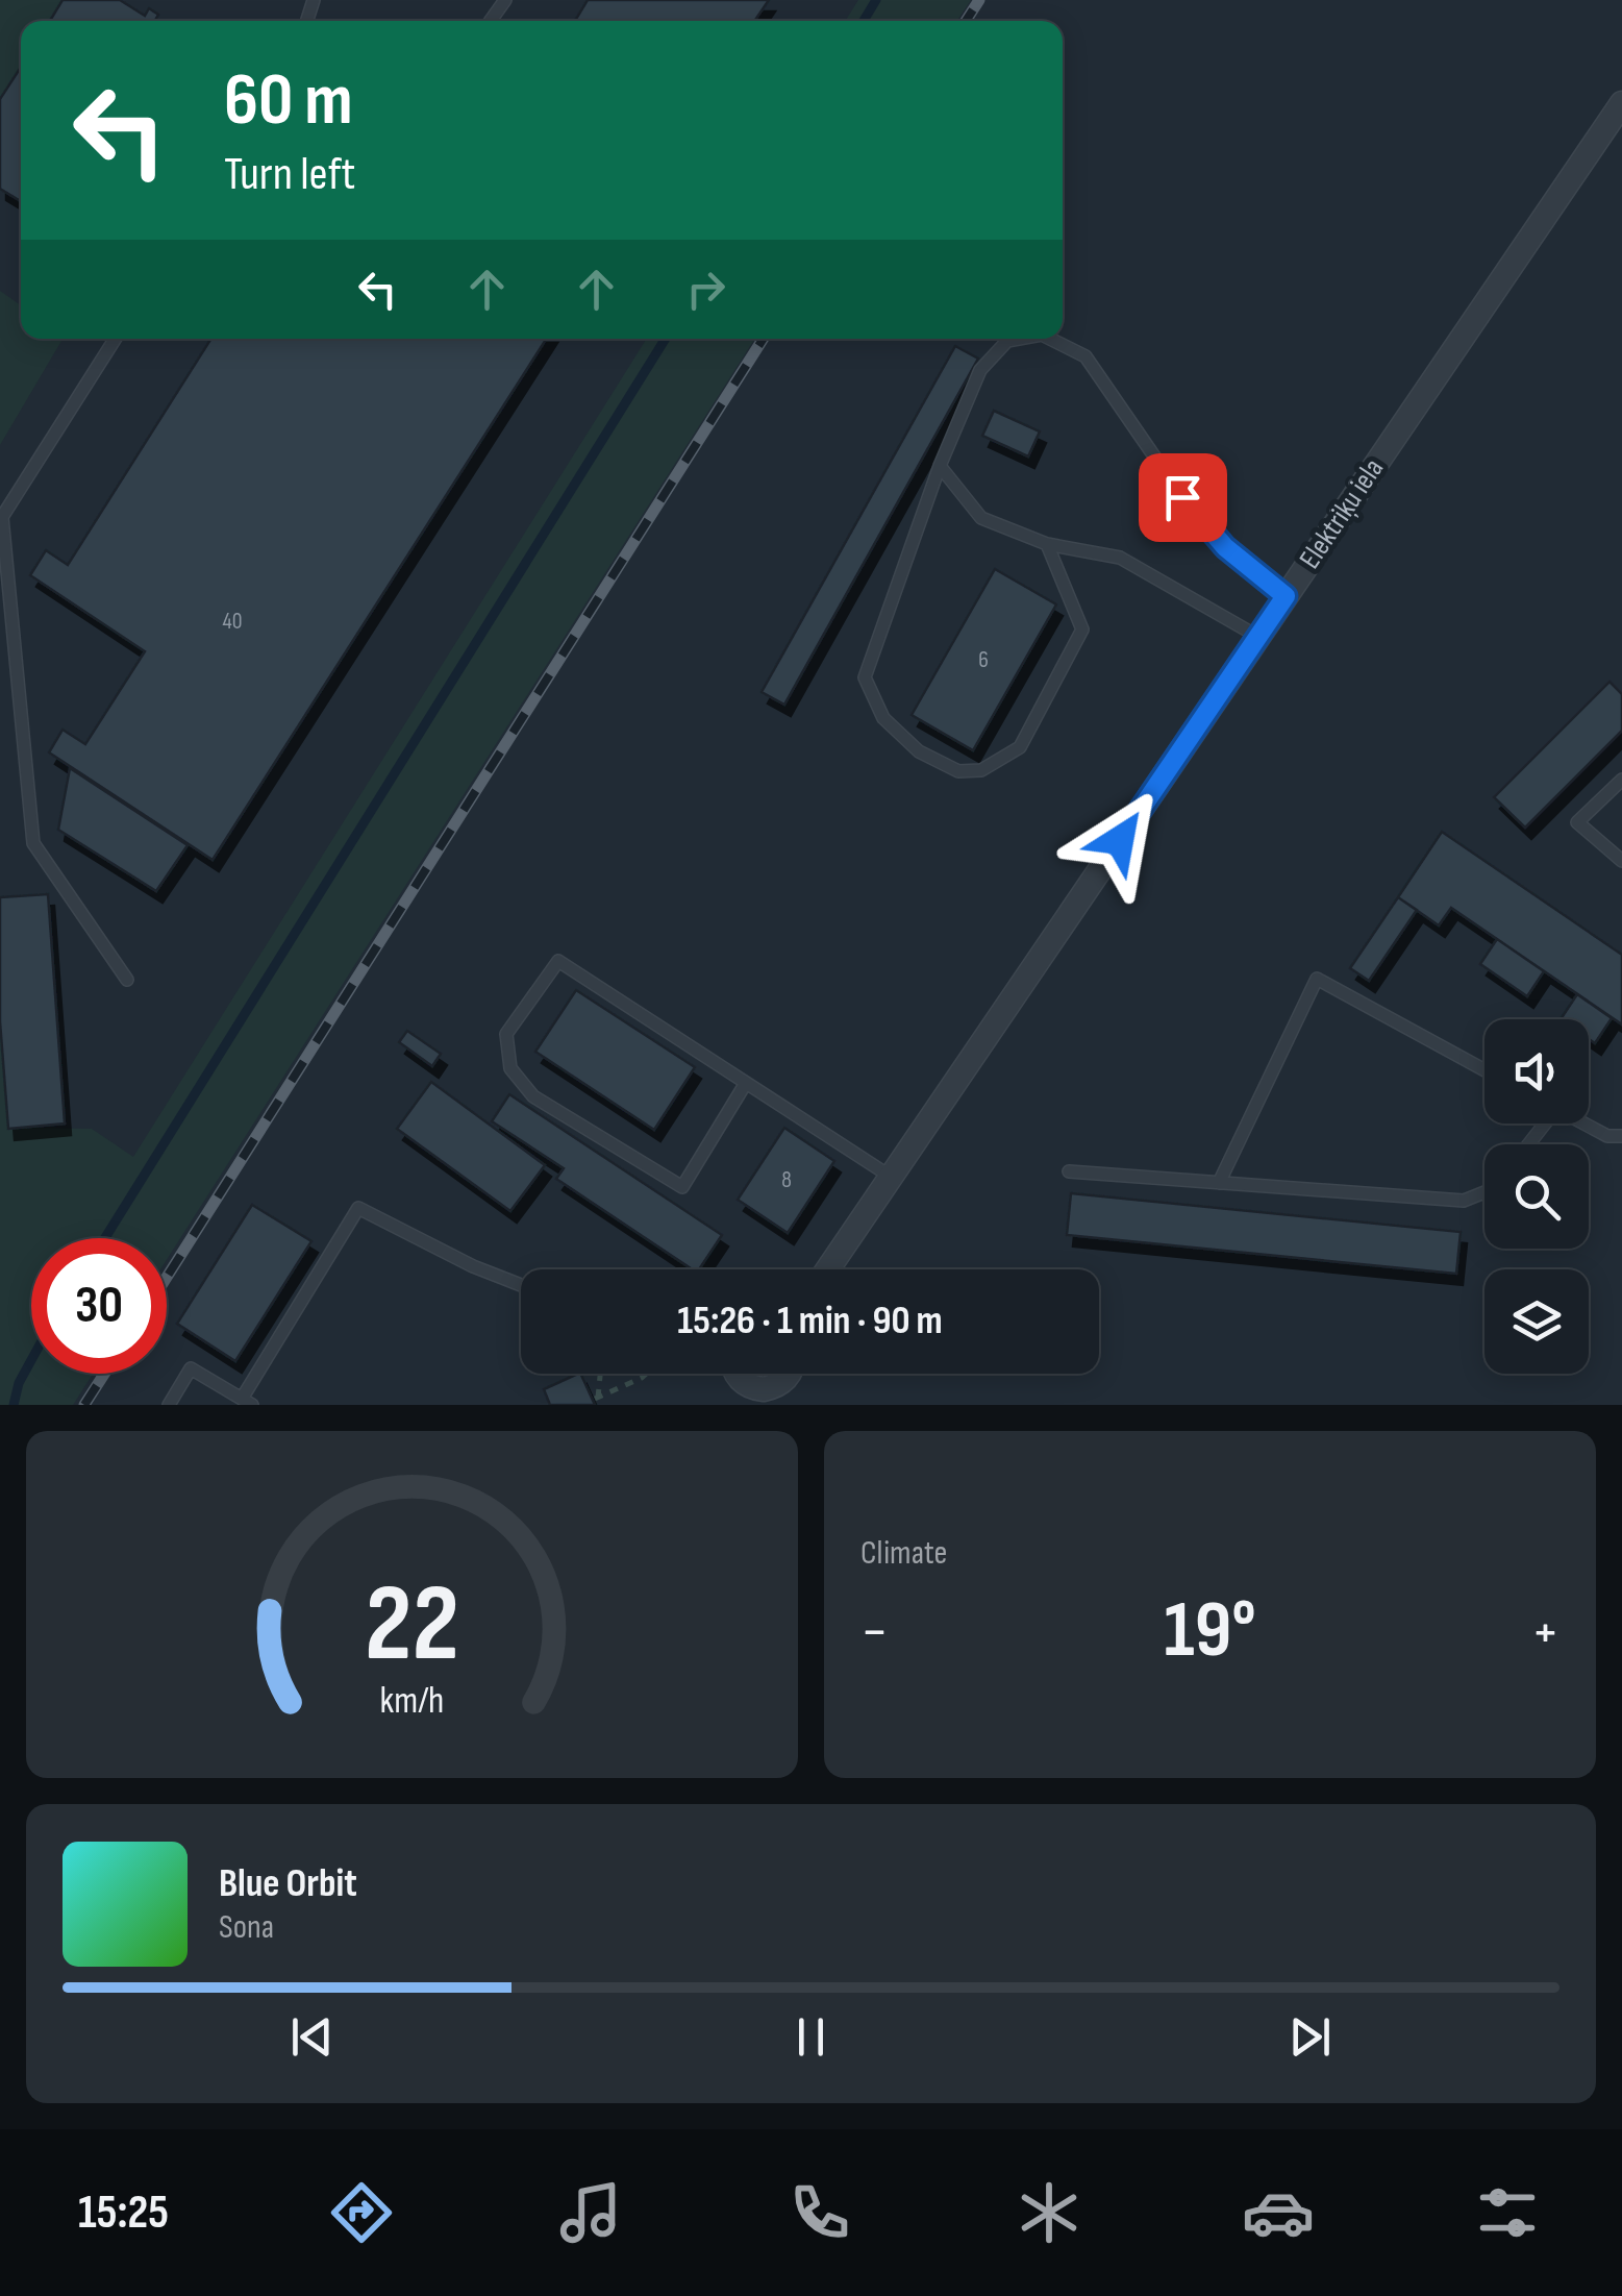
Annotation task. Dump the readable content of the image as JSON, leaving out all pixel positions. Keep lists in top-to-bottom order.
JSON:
{
  "streets": {
    "street": ["Elektriķu iela"]
  },
  "house_numbers": ["40", "6", "8"],
  "page": {
    "turn": ["60 m", "Turn left"],
    "limit": "30",
    "trip": "15:26 · 1 min · 90 m",
    "tile": "Climate",
    "heat": ["−", "19°", "+"],
    "song": ["Blue Orbit", "Sona"],
    "tabs": "15:25",
    "gauge": ["22", "km/h"]
  }
}
